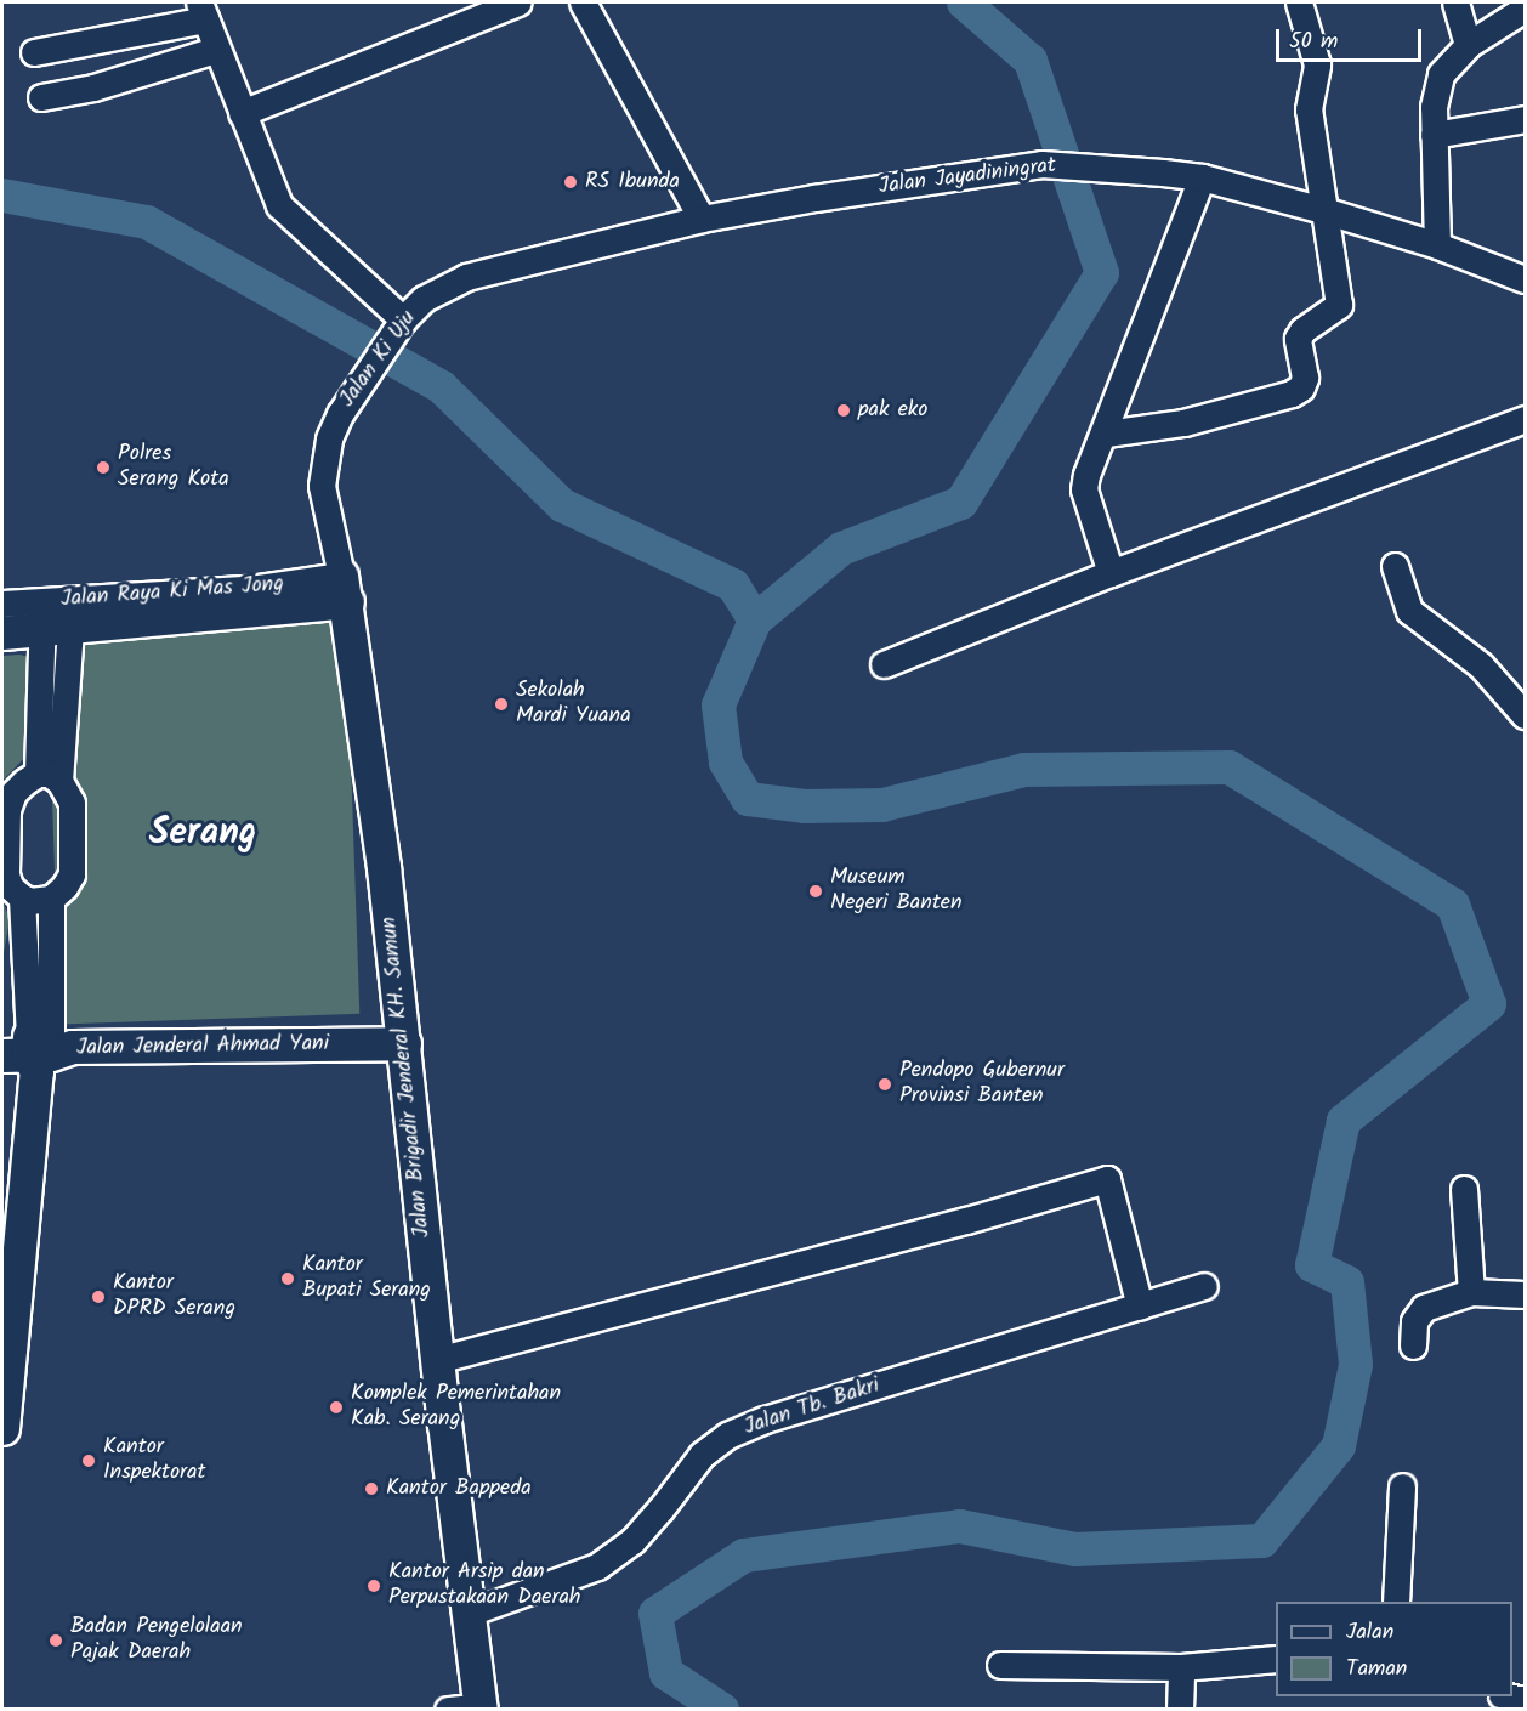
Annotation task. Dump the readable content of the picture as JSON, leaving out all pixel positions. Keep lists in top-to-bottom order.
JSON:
{
  "streets": {
    "main road": ["Jalan Jenderal Ahmad Yani", "Jalan Brigadir Jenderal KH. Samun"],
    "street": [
      "Jalan Jayadiningrat",
      "Jalan Ki Uju",
      "Jalan Raya Ki Mas Jong",
      "Jalan Tb. Bakri"
    ]
  },
  "crossings": [
    ["Jalan Jayadiningrat", "Jalan Ki Uju"],
    ["Jalan Ki Uju", "Jalan Brigadir Jenderal KH. Samun"],
    ["Jalan Jenderal Ahmad Yani", "Jalan Brigadir Jenderal KH. Samun"],
    ["Jalan Brigadir Jenderal KH. Samun", "Jalan Tb. Bakri"]
  ],
  "districts": ["Serang"],
  "places": [
    "RS Ibunda",
    "pak eko",
    "Polres Serang Kota",
    "Sekolah Mardi Yuana",
    "Museum Negeri Banten",
    "Pendopo Gubernur Provinsi Banten",
    "Kantor Bupati Serang",
    "Kantor DPRD Serang",
    "Komplek Pemerintahan Kab. Serang",
    "Kantor Inspektorat",
    "Kantor Bappeda",
    "Kantor Arsip dan Perpustakaan Daerah",
    "Badan Pengelolaan Pajak Daerah"
  ],
  "legend": ["Jalan", "Taman"],
  "scale_bar": "50 m"
}
